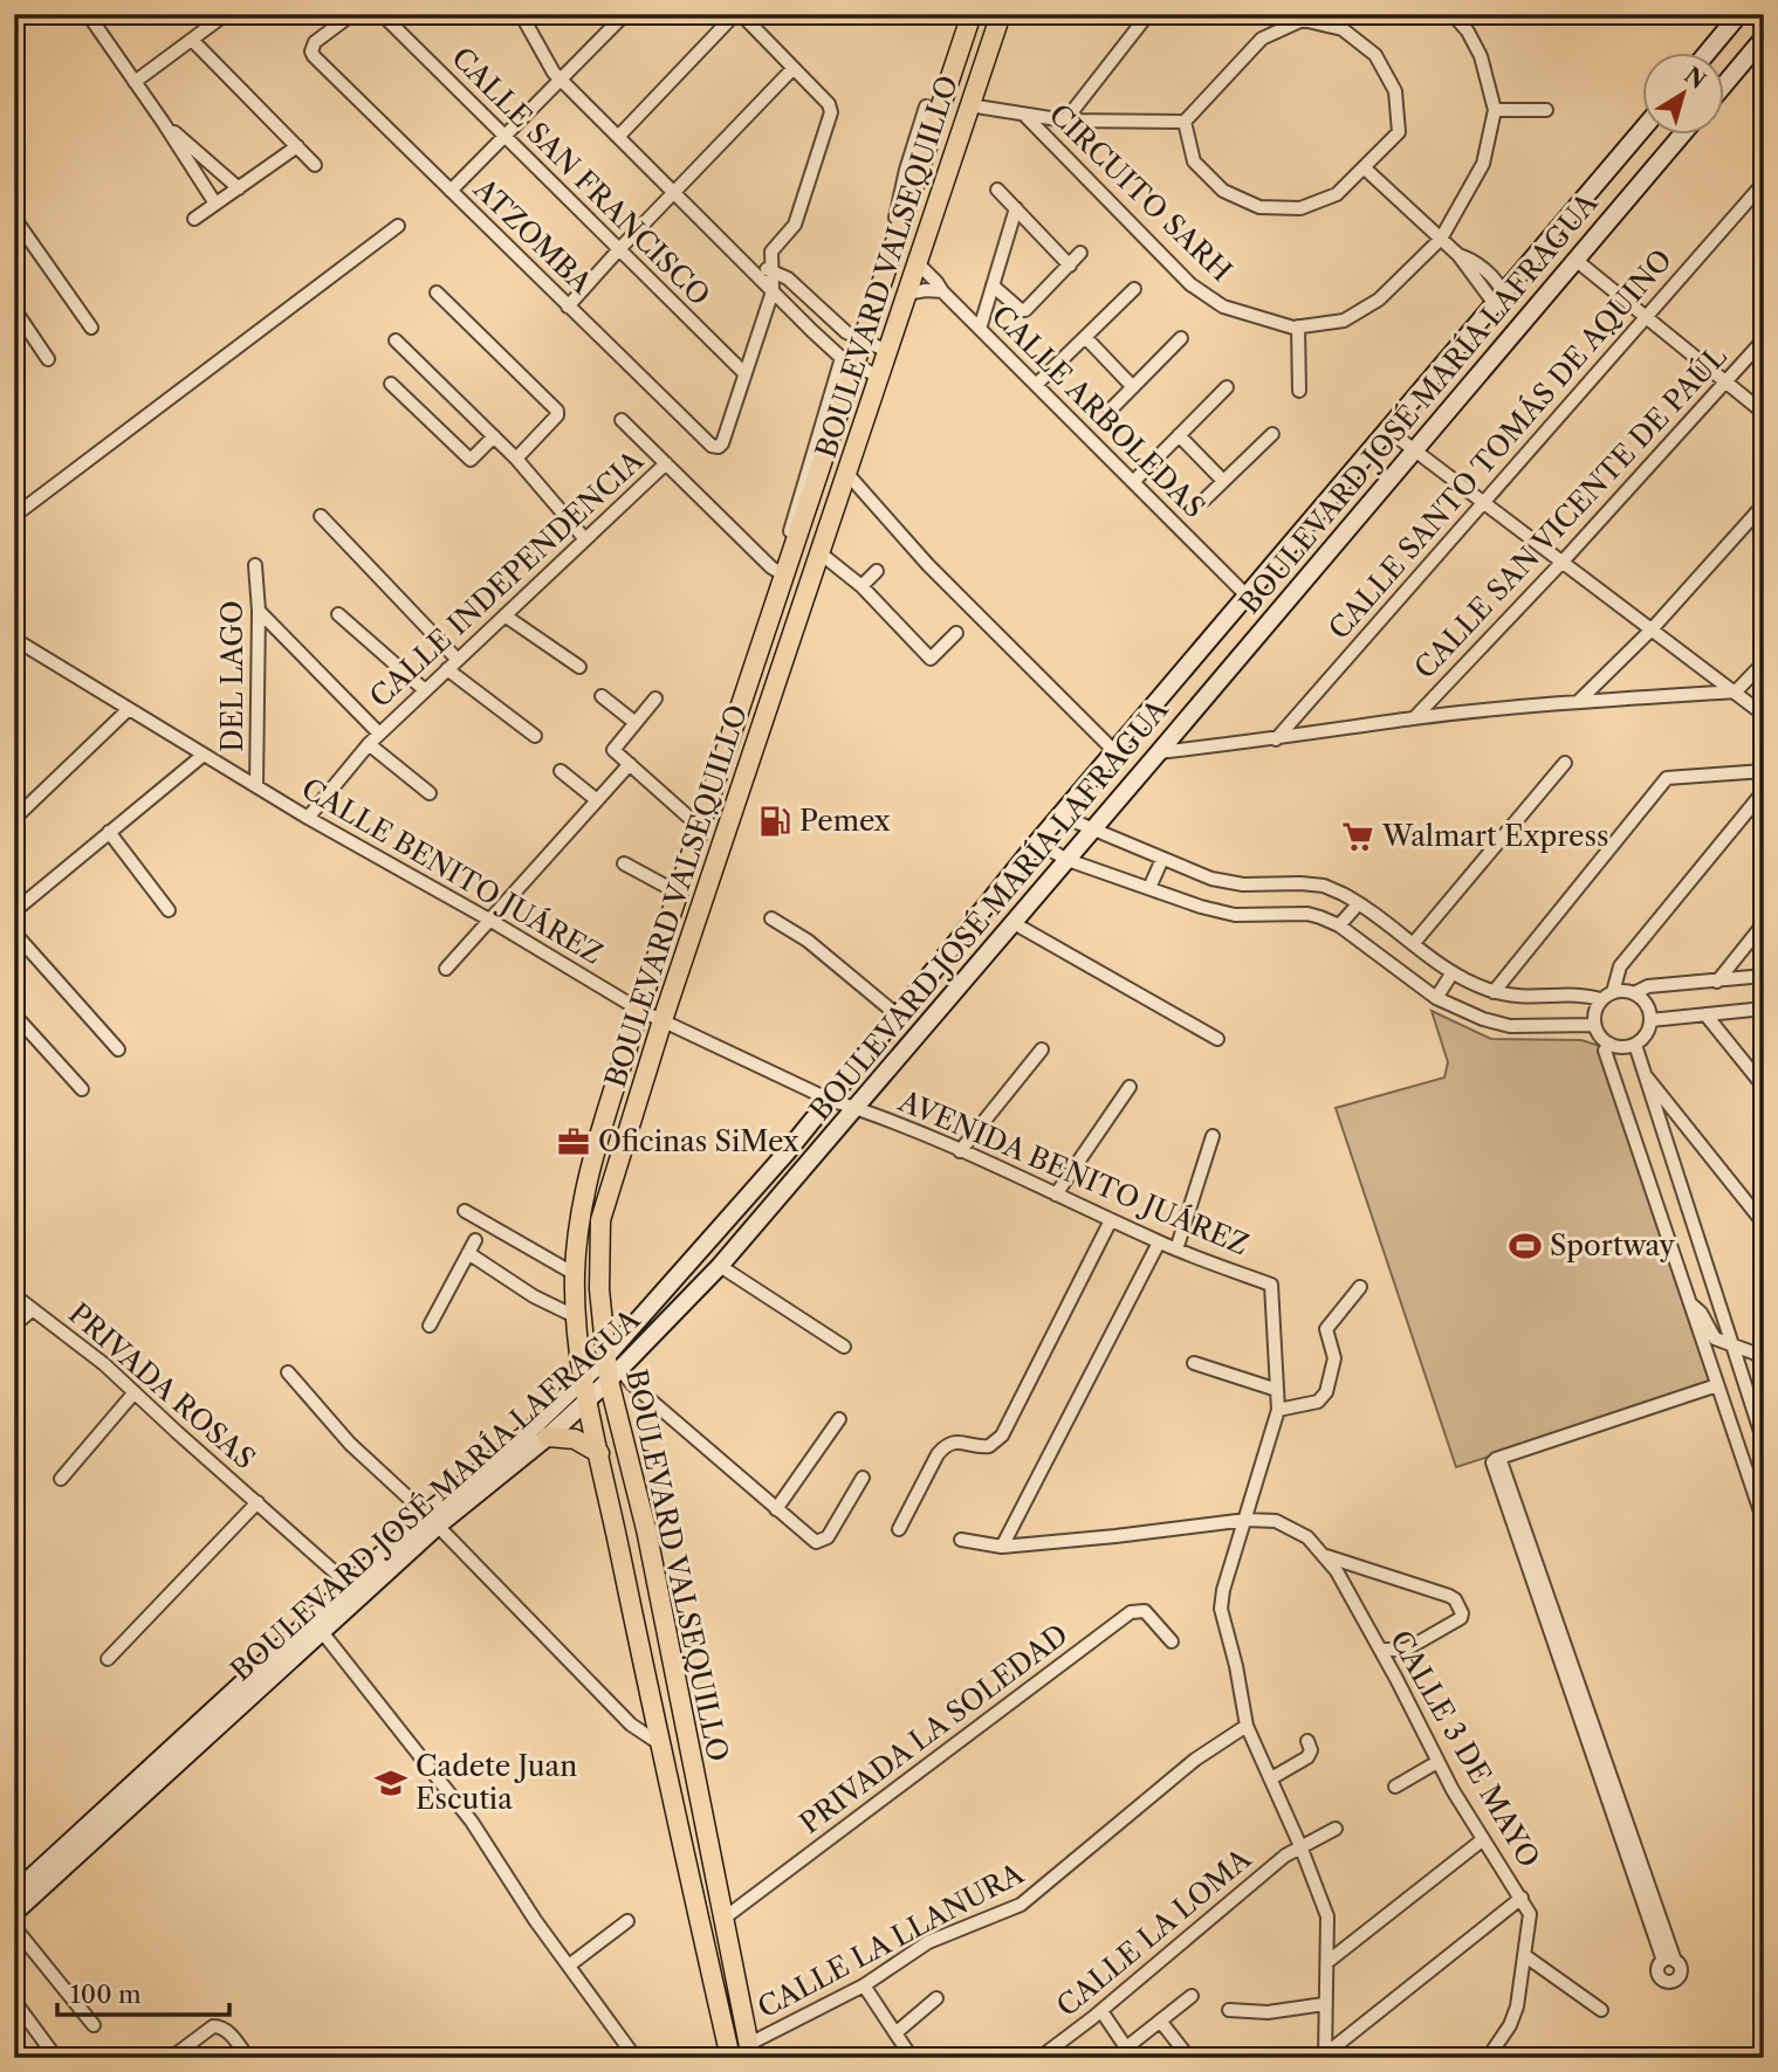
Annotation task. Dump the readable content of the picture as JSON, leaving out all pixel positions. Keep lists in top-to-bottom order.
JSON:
{
  "streets": {
    "main road": ["BOULEVARD VALSEQUILLO", "BOULEVARD JOSÉ MARÍA LAFRAGUA"],
    "street": [
      "CALLE SAN FRANCISCO",
      "CIRCUITO SARH",
      "ATZOMBA",
      "CALLE ARBOLEDAS",
      "CALLE SANTO TOMÁS DE AQUINO",
      "CALLE SAN VICENTE DE PAÚL",
      "CALLE INDEPENDENCIA",
      "DEL LAGO",
      "CALLE BENITO JUÁREZ",
      "AVENIDA BENITO JUÁREZ",
      "PRIVADA ROSAS",
      "PRIVADA LA SOLEDAD",
      "CALLE 3 DE MAYO",
      "CALLE LA LOMA",
      "CALLE LA LLANURA"
    ]
  },
  "crossings": [
    ["CALLE SAN FRANCISCO", "ATZOMBA"],
    ["CIRCUITO SARH", "BOULEVARD VALSEQUILLO"],
    ["BOULEVARD VALSEQUILLO", "BOULEVARD JOSÉ MARÍA LAFRAGUA"],
    ["BOULEVARD VALSEQUILLO", "CALLE ARBOLEDAS"],
    ["BOULEVARD VALSEQUILLO", "CALLE INDEPENDENCIA"],
    ["BOULEVARD VALSEQUILLO", "CALLE BENITO JUÁREZ"],
    ["BOULEVARD VALSEQUILLO", "PRIVADA LA SOLEDAD"],
    ["BOULEVARD VALSEQUILLO", "CALLE LA LLANURA"],
    ["BOULEVARD JOSÉ MARÍA LAFRAGUA", "CALLE ARBOLEDAS"],
    ["BOULEVARD JOSÉ MARÍA LAFRAGUA", "CALLE BENITO JUÁREZ"],
    ["BOULEVARD JOSÉ MARÍA LAFRAGUA", "AVENIDA BENITO JUÁREZ"],
    ["BOULEVARD JOSÉ MARÍA LAFRAGUA", "PRIVADA ROSAS"],
    ["CALLE INDEPENDENCIA", "CALLE BENITO JUÁREZ"],
    ["DEL LAGO", "CALLE BENITO JUÁREZ"],
    ["CALLE BENITO JUÁREZ", "AVENIDA BENITO JUÁREZ"]
  ],
  "places": {
    "fuel station": ["Pemex"],
    "supermarket": ["Walmart Express"],
    "office": ["Oficinas SiMex"],
    "sports": ["Sportway"],
    "school or university": ["Cadete Juan Escutia"]
  },
  "scale_bar": "100 m",
  "north": "top right"
}
